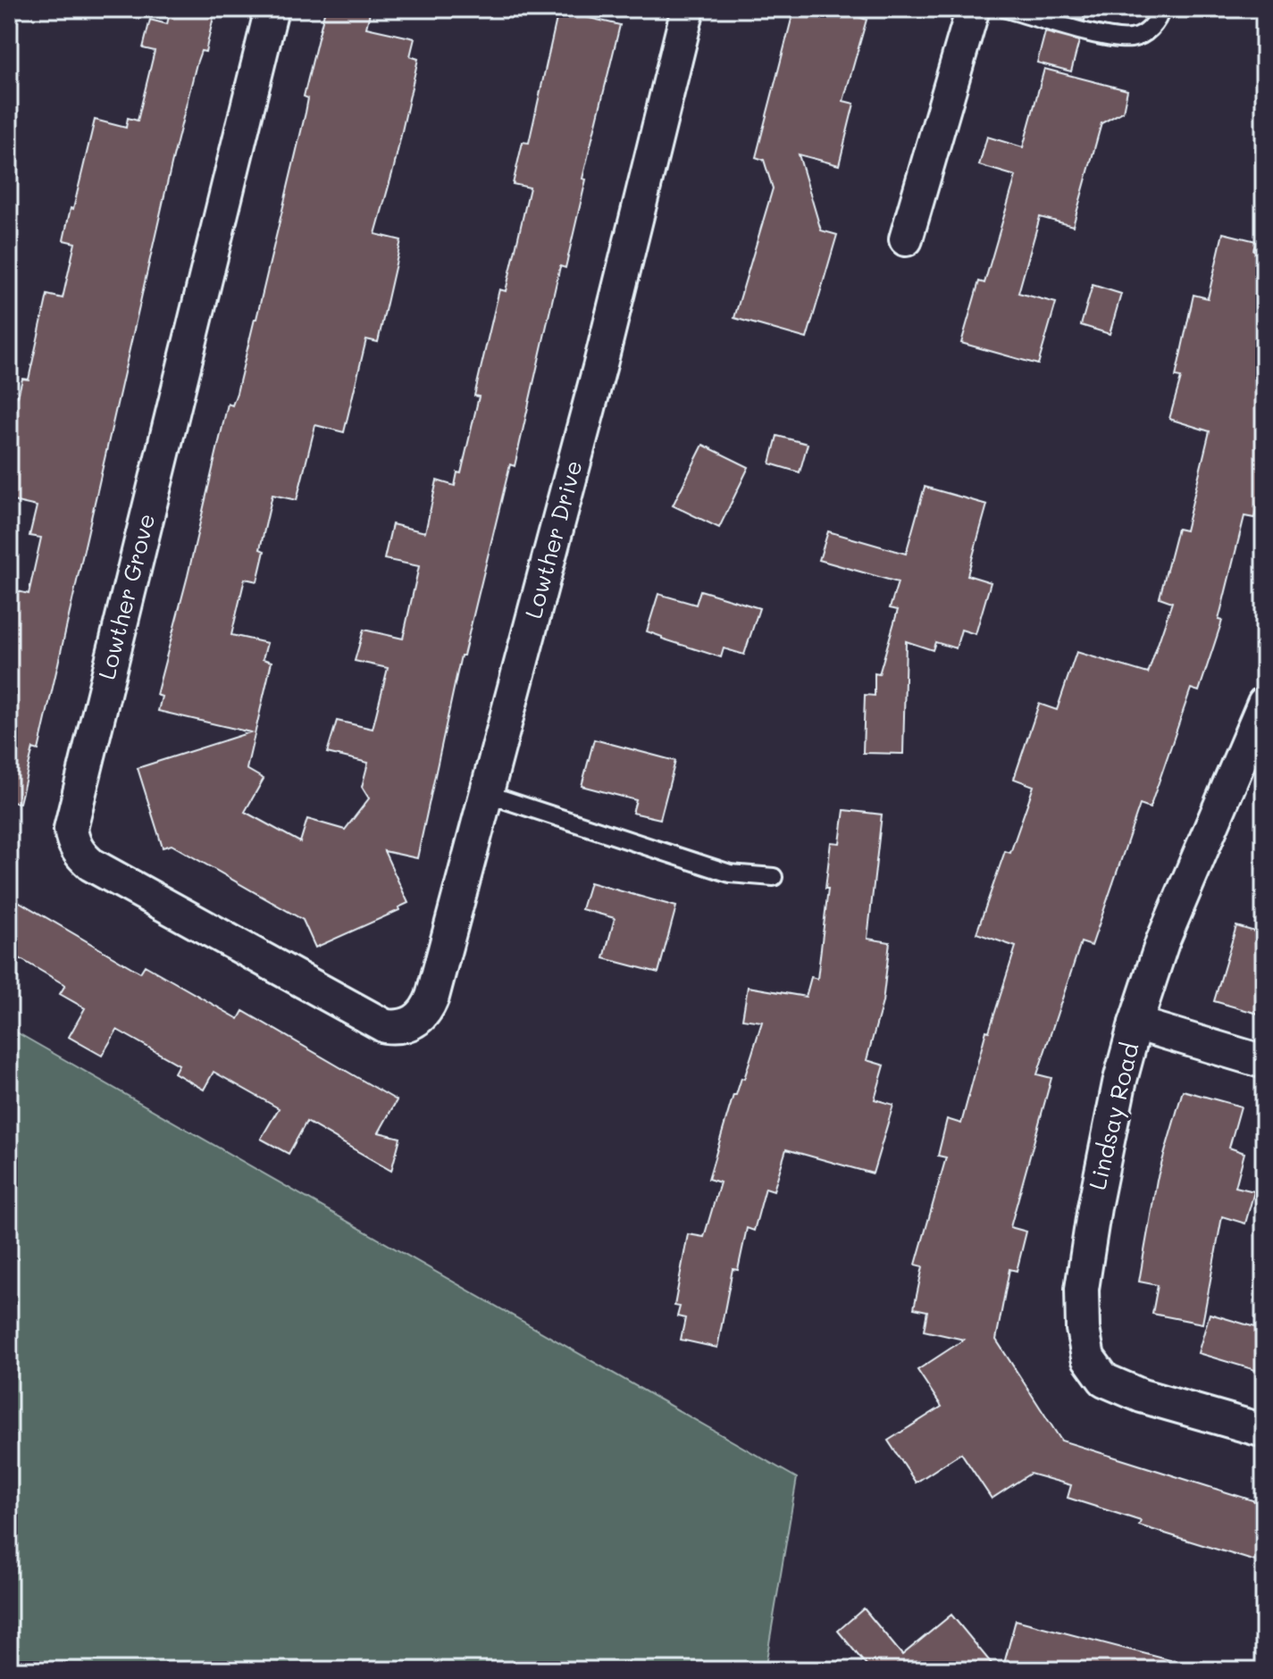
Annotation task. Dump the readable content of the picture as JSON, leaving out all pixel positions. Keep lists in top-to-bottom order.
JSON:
{
  "streets": {
    "street": ["Lowther Drive", "Lowther Grove", "Lindsay Road"]
  },
  "crossings": [
    ["Lowther Drive", "Lowther Grove"]
  ]
}
